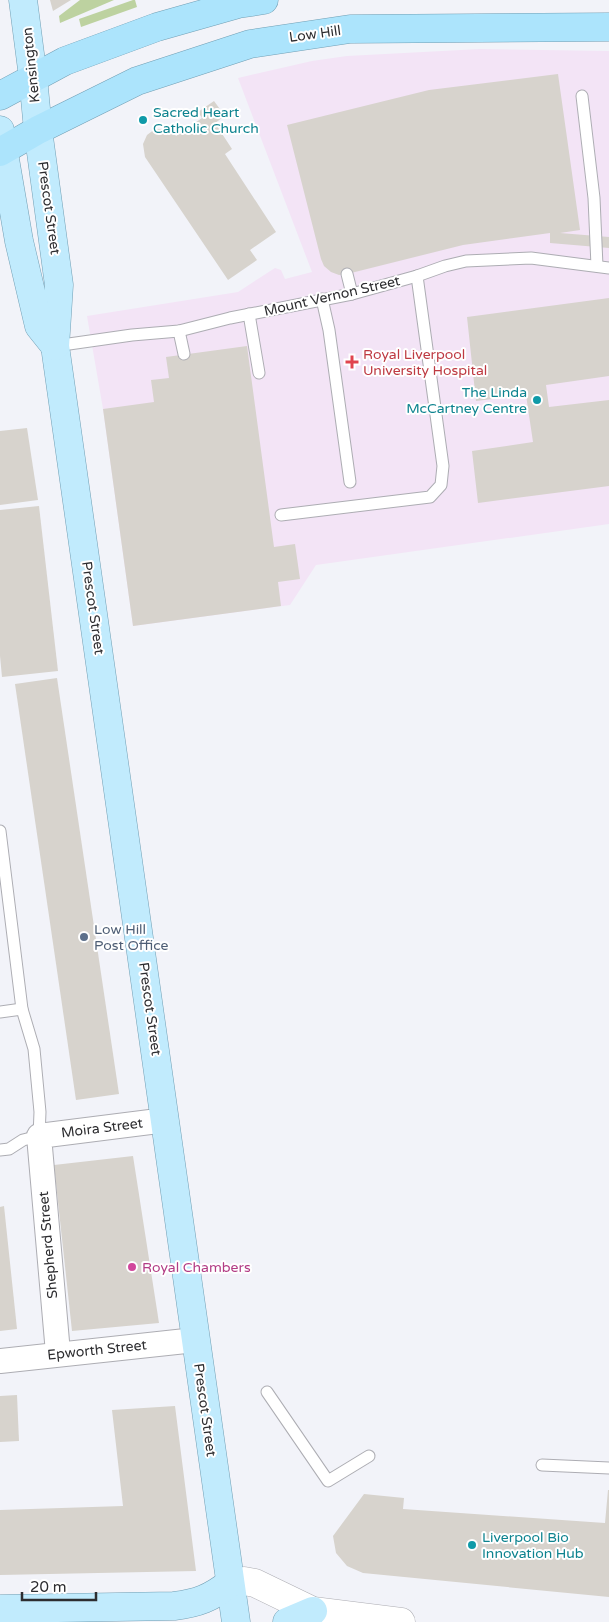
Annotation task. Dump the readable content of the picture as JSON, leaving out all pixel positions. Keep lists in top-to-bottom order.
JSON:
{
  "streets": {
    "highway": ["Low Hill"],
    "main road": ["Kensington", "Prescot Street"],
    "street": ["Moira Street", "Shepherd Street", "Epworth Street"],
    "lane": ["Mount Vernon Street"]
  },
  "crossings": [
    ["Low Hill", "Kensington"],
    ["Low Hill", "Prescot Street"],
    ["Kensington", "Prescot Street"],
    ["Prescot Street", "Mount Vernon Street"],
    ["Prescot Street", "Moira Street"],
    ["Prescot Street", "Epworth Street"],
    ["Moira Street", "Shepherd Street"],
    ["Shepherd Street", "Epworth Street"]
  ],
  "places": {
    "other": [
      "Sacred Heart Catholic Church",
      "The Linda McCartney Centre",
      "Low Hill Post Office",
      "Royal Chambers",
      "Liverpool Bio Innovation Hub"
    ],
    "health": ["Royal Liverpool University Hospital"]
  },
  "scale_bar": "20 m"
}
